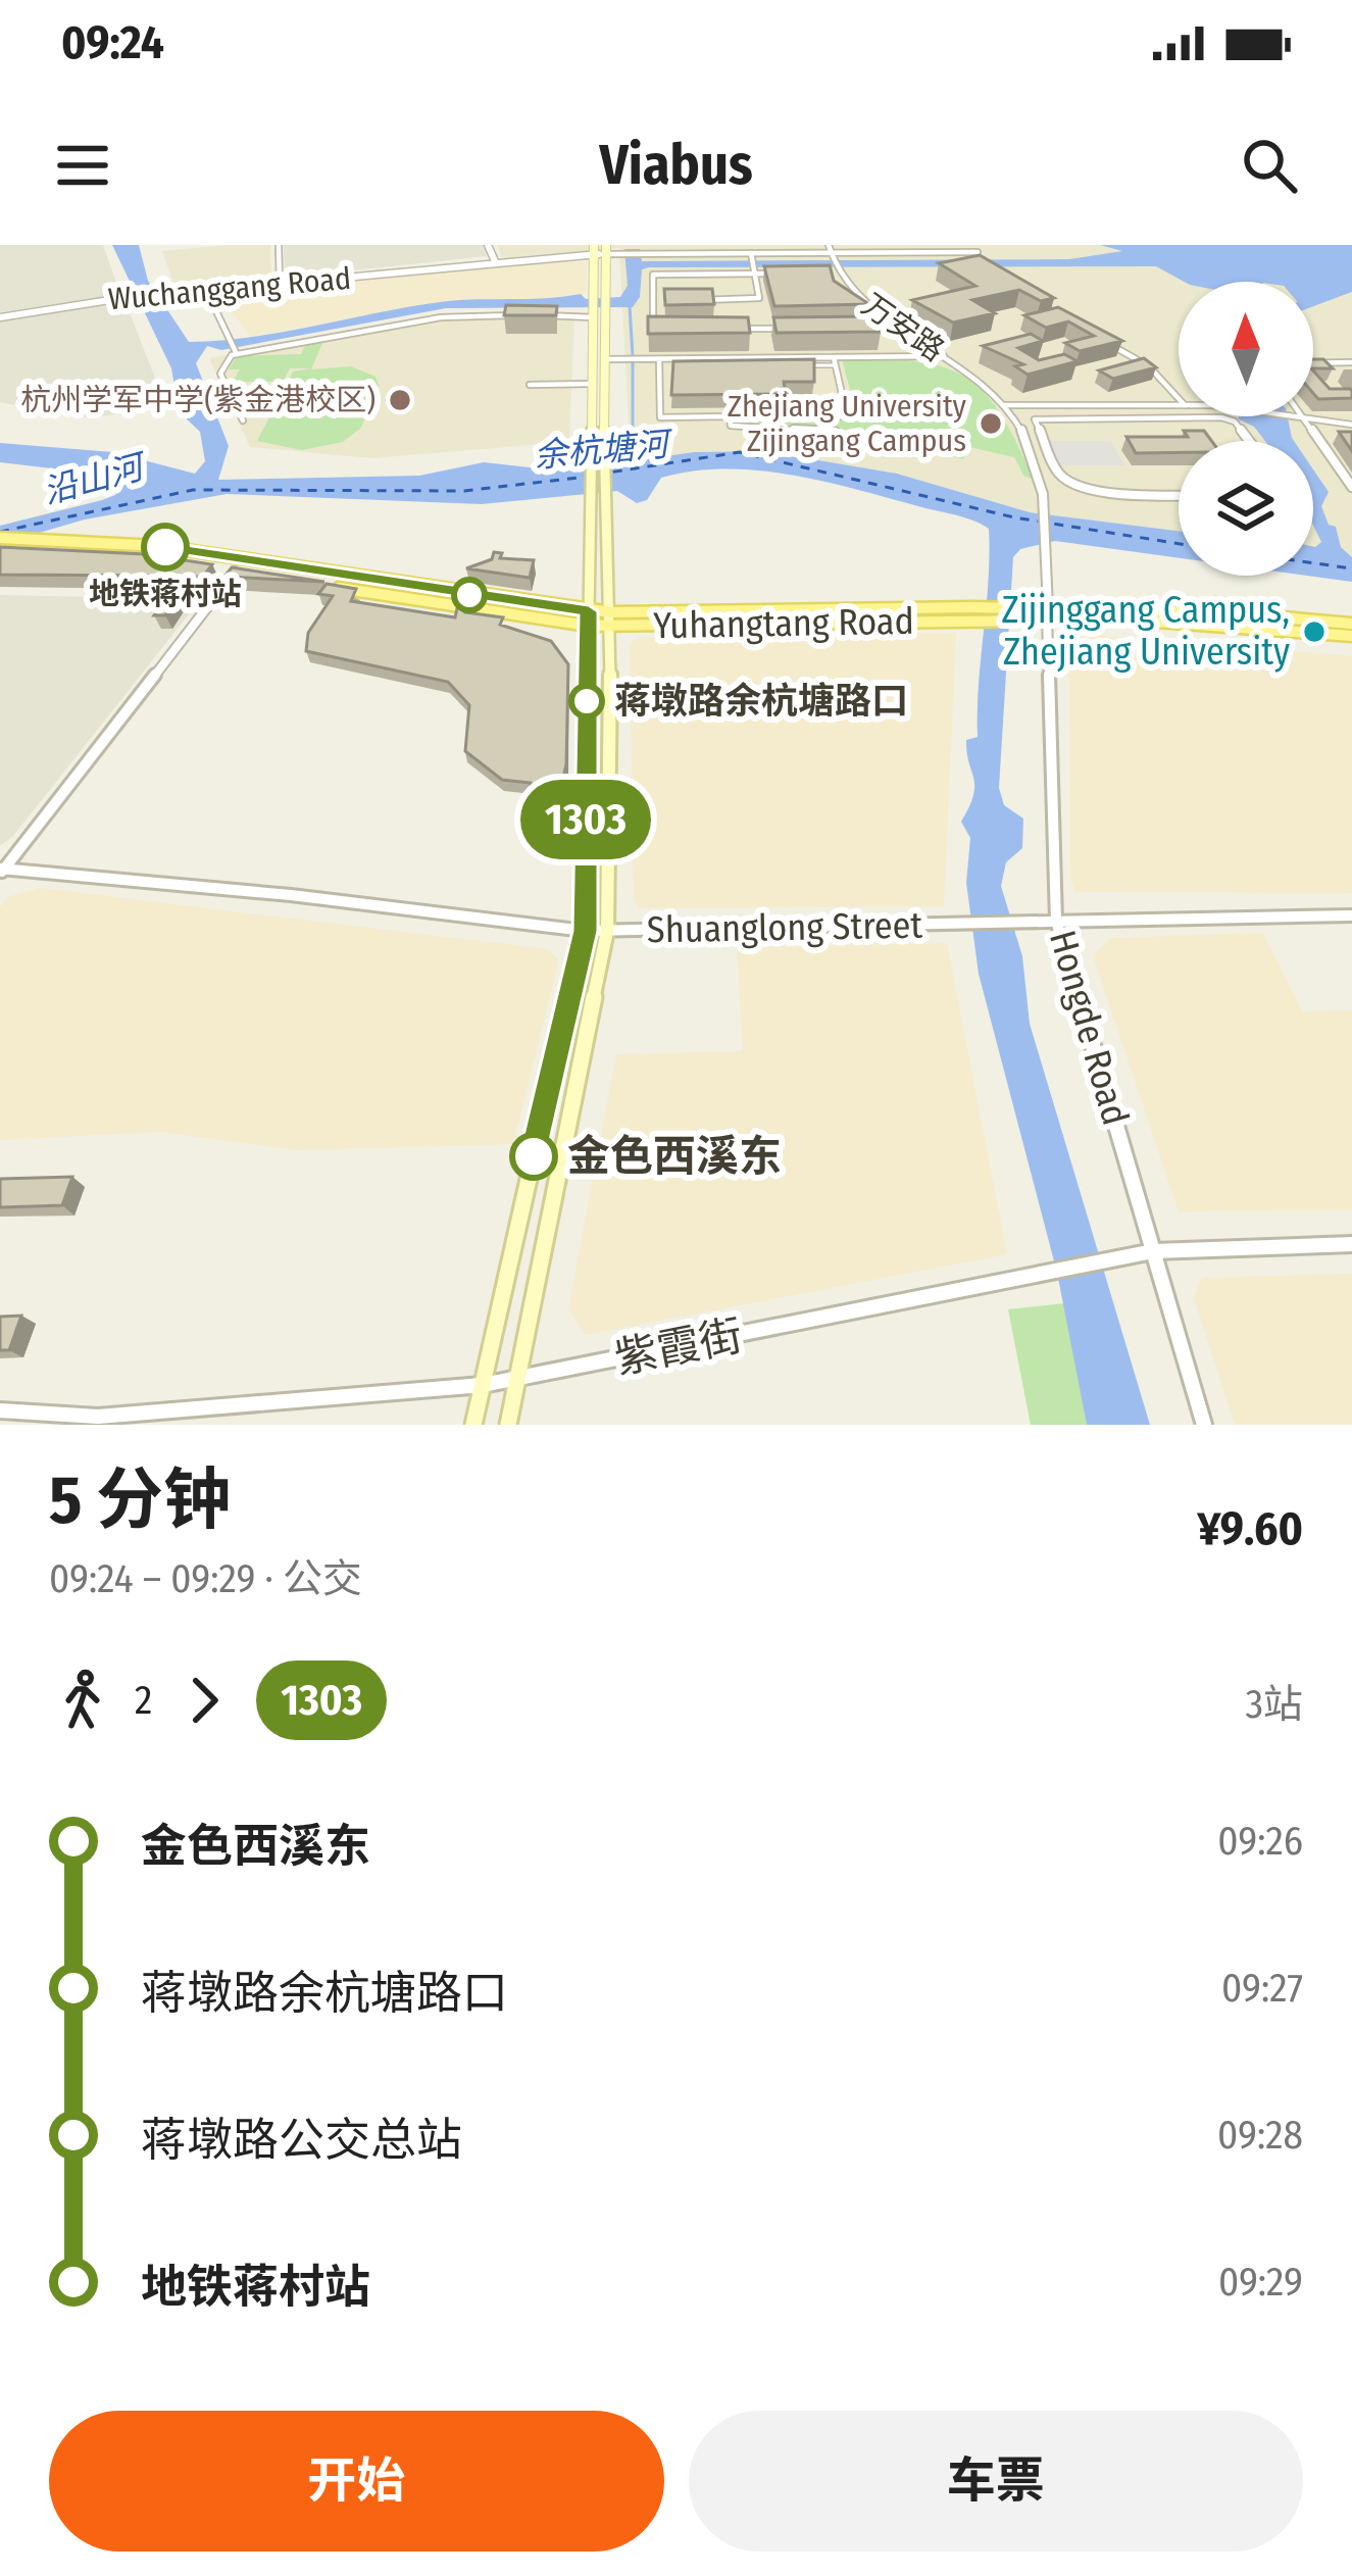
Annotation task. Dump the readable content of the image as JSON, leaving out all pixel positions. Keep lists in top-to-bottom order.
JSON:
{
  "streets": {
    "main road": ["Yuhangtang Road"],
    "street": [
      "Wuchanggang Road",
      "万安路",
      "Shuanglong Street",
      "Hongde Road",
      "紫霞街"
    ]
  },
  "crossings": [
    ["万安路", "Yuhangtang Road"],
    ["万安路", "Hongde Road"],
    ["Yuhangtang Road", "Hongde Road"],
    ["Shuanglong Street", "Hongde Road"],
    ["Hongde Road", "紫霞街"]
  ],
  "water": ["余杭塘河", "沿山河"],
  "places": [
    "杭州学军中学(紫金港校区)",
    "Zhejiang University Zijingang Campus",
    "地铁蒋村站",
    "Zijinggang Campus, Zhejiang University",
    "蒋墩路余杭塘路口",
    "金色西溪东"
  ],
  "lines": ["bus line 1303"],
  "north": "top",
  "page": {
    "status": "09:24",
    "header": "Viabus",
    "on_map": "1303",
    "heading": ["5 分钟", "09:24 – 09:29 · 公交", "¥9.60"],
    "legs": ["2", "1303", "3站"],
    "list": [
      {
        "name": "金色西溪东",
        "value": "09:26"
      },
      {
        "name": "蒋墩路余杭塘路口",
        "value": "09:27"
      },
      {
        "name": "蒋墩路公交总站",
        "value": "09:28"
      },
      {
        "name": "地铁蒋村站",
        "value": "09:29"
      }
    ],
    "buttons": ["开始", "车票"]
  }
}
